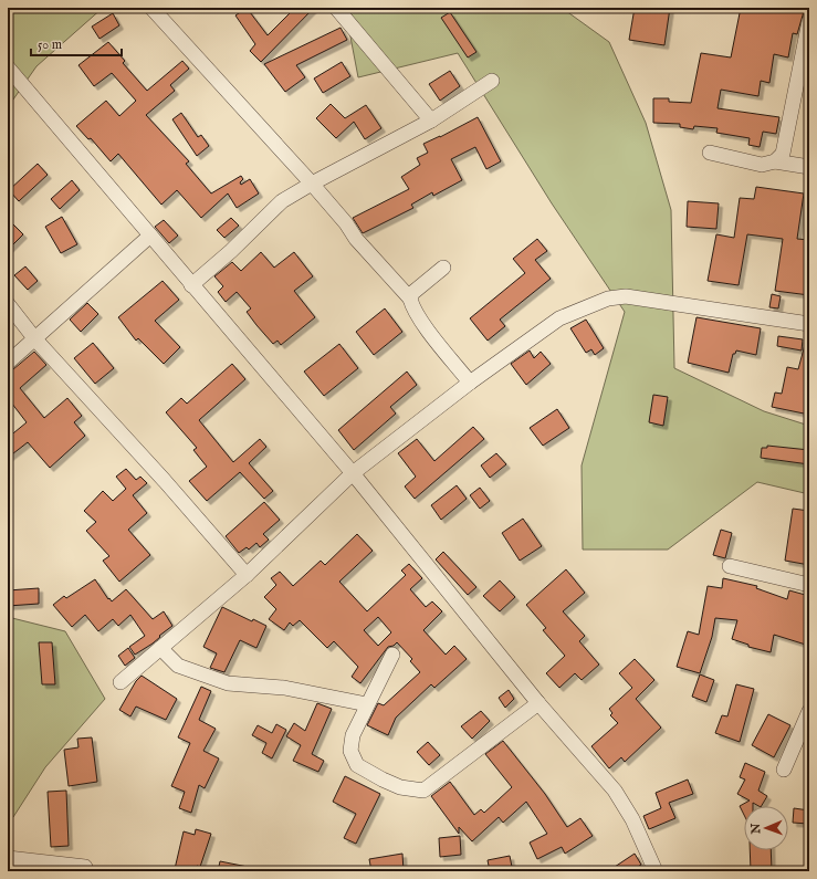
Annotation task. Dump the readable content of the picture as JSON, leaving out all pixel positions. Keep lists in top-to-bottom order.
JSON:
{
  "scale_bar": "50 m",
  "north": "left"
}
